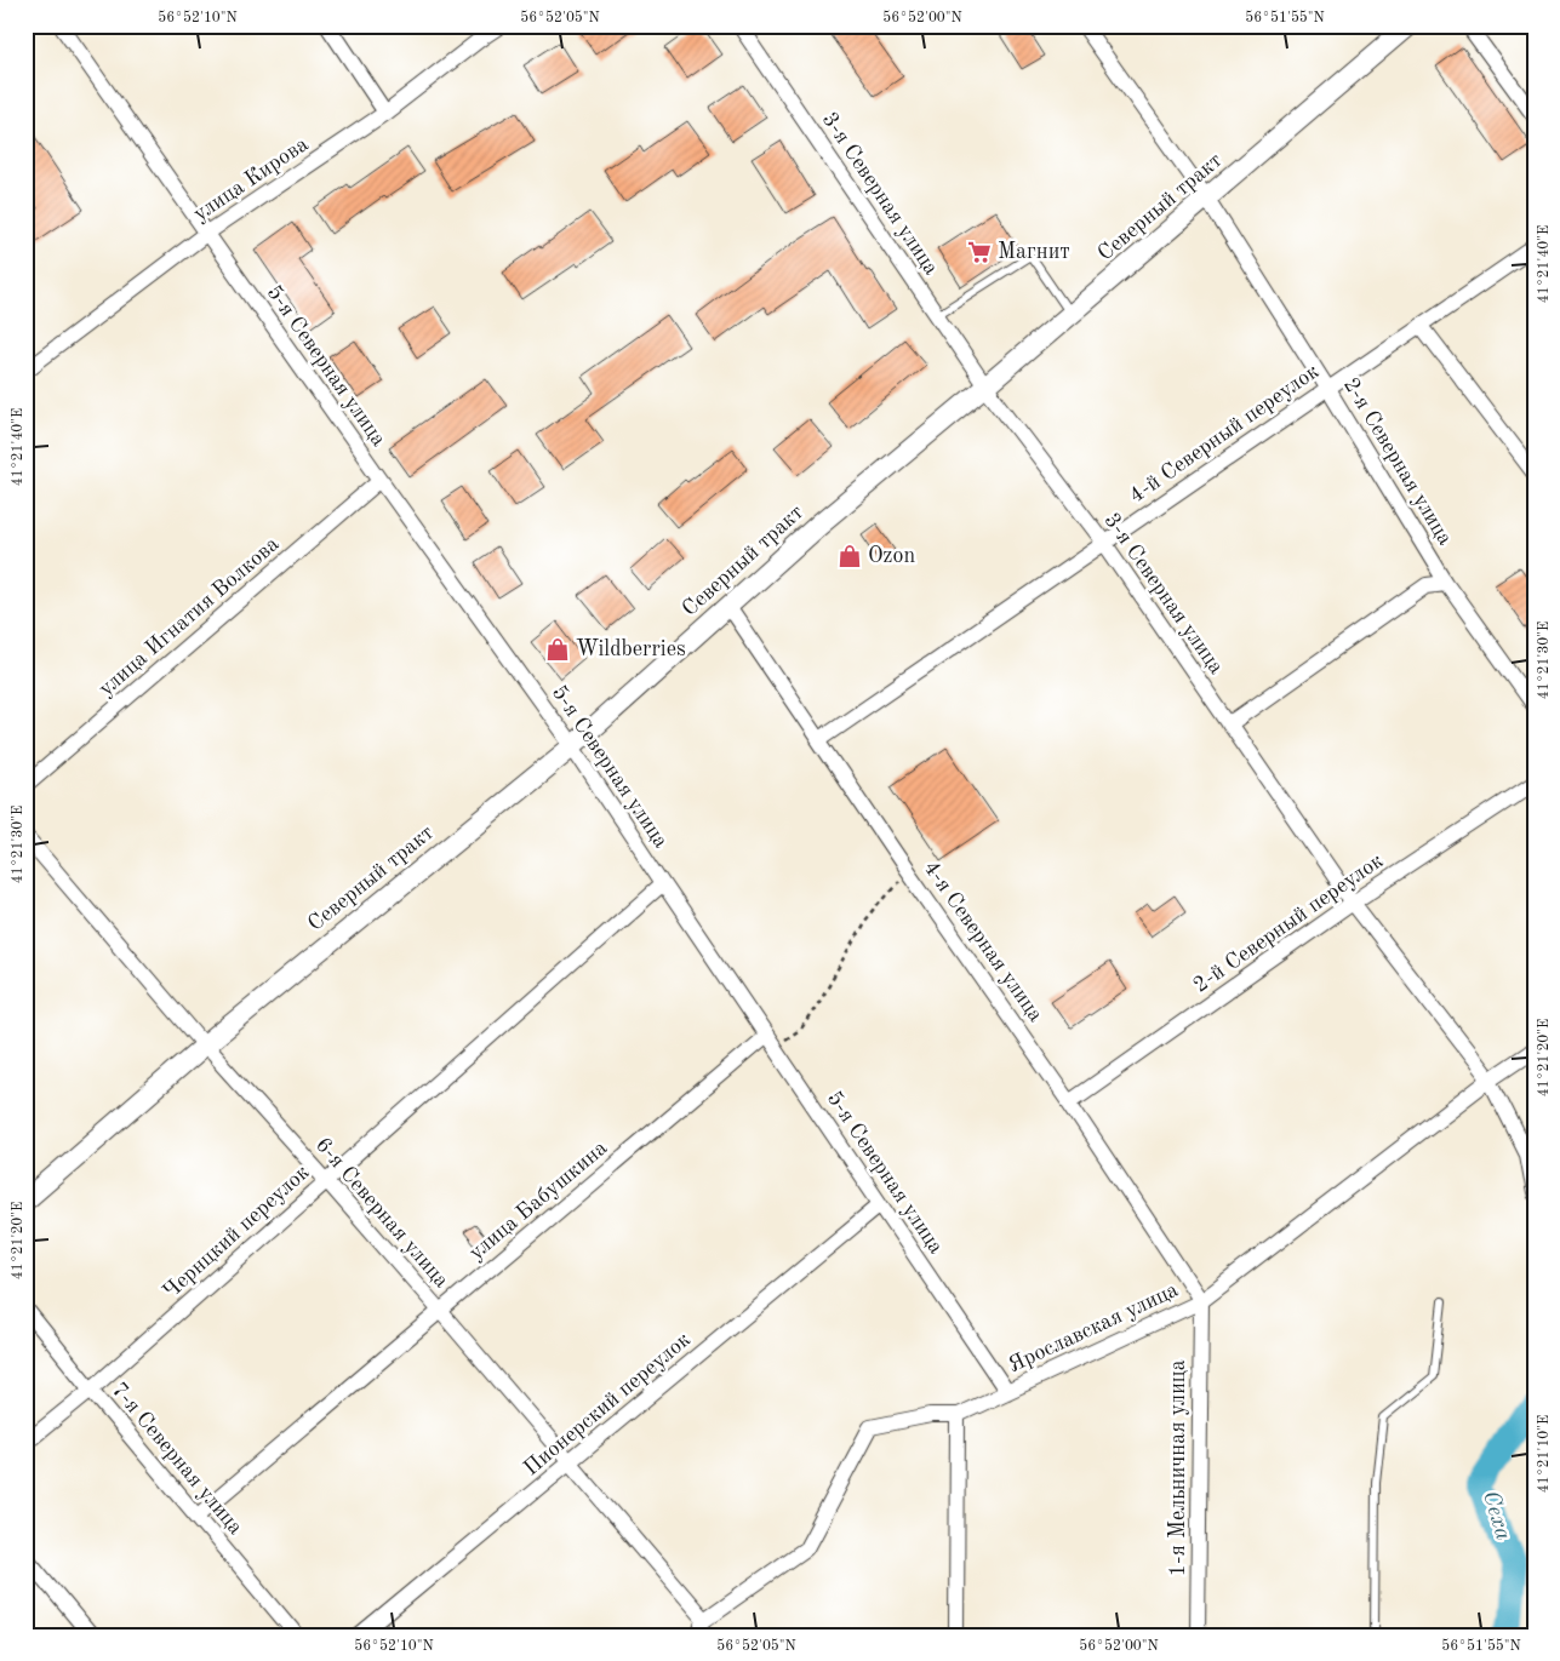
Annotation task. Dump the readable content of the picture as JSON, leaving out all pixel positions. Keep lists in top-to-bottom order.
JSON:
{
  "streets": {
    "street": [
      "улица Кирова",
      "3-я Северная улица",
      "Северный тракт",
      "5-я Северная улица",
      "4-й Северный переулок",
      "2-я Северная улица",
      "улица Игнатия Волкова",
      "2-й Северный переулок",
      "4-я Северная улица",
      "улица Бабушкина",
      "6-я Северная улица",
      "Чернцкий переулок",
      "Ярославская улица",
      "Пионерский переулок",
      "7-я Северная улица",
      "1-я Мельничная улица"
    ]
  },
  "crossings": [
    ["улица Кирова", "5-я Северная улица"],
    ["3-я Северная улица", "Северный тракт"],
    ["3-я Северная улица", "4-й Северный переулок"],
    ["3-я Северная улица", "2-й Северный переулок"],
    ["3-я Северная улица", "Ярославская улица"],
    ["Северный тракт", "5-я Северная улица"],
    ["Северный тракт", "2-я Северная улица"],
    ["Северный тракт", "4-я Северная улица"],
    ["Северный тракт", "6-я Северная улица"],
    ["5-я Северная улица", "улица Игнатия Волкова"],
    ["5-я Северная улица", "улица Бабушкина"],
    ["5-я Северная улица", "Чернцкий переулок"],
    ["5-я Северная улица", "Ярославская улица"],
    ["5-я Северная улица", "Пионерский переулок"],
    ["4-й Северный переулок", "2-я Северная улица"],
    ["4-й Северный переулок", "4-я Северная улица"],
    ["2-й Северный переулок", "4-я Северная улица"],
    ["4-я Северная улица", "Ярославская улица"],
    ["4-я Северная улица", "1-я Мельничная улица"],
    ["улица Бабушкина", "6-я Северная улица"],
    ["улица Бабушкина", "7-я Северная улица"],
    ["6-я Северная улица", "Чернцкий переулок"],
    ["6-я Северная улица", "Ярославская улица"],
    ["6-я Северная улица", "Пионерский переулок"],
    ["Чернцкий переулок", "7-я Северная улица"],
    ["Ярославская улица", "1-я Мельничная улица"]
  ],
  "water": ["Сеха"],
  "places": {
    "supermarket": ["Магнит"],
    "shop": ["Ozon", "Wildberries"]
  },
  "coordinates": [
    "56°52'10\"N",
    "56°52'05\"N",
    "56°52'00\"N",
    "56°51'55\"N",
    "41°21'40\"E",
    "41°21'30\"E",
    "41°21'20\"E",
    "41°21'10\"E"
  ]
}
